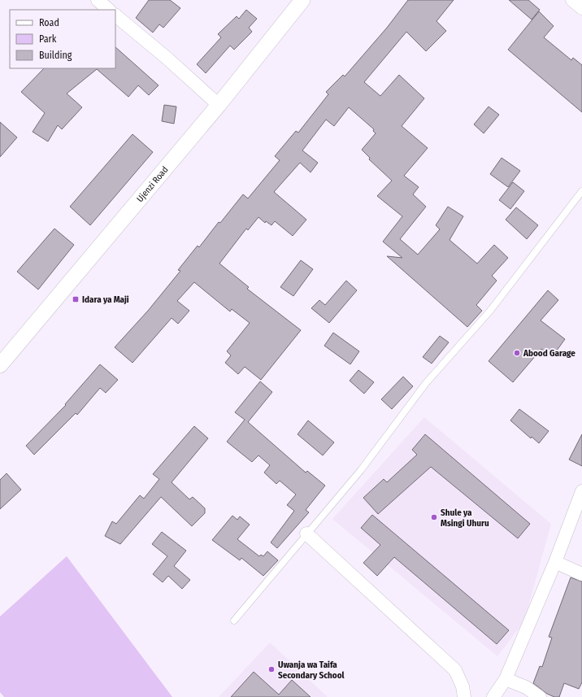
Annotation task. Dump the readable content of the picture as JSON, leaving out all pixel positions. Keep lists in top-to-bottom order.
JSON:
{
  "streets": {
    "street": ["Ujenzi Road"]
  },
  "places": {
    "transit": ["Idara ya Maji"],
    "other": ["Abood Garage", "Shule ya Msingi Uhuru", "Uwanja wa Taifa Secondary School"]
  },
  "legend": ["Road", "Park", "Building"]
}
